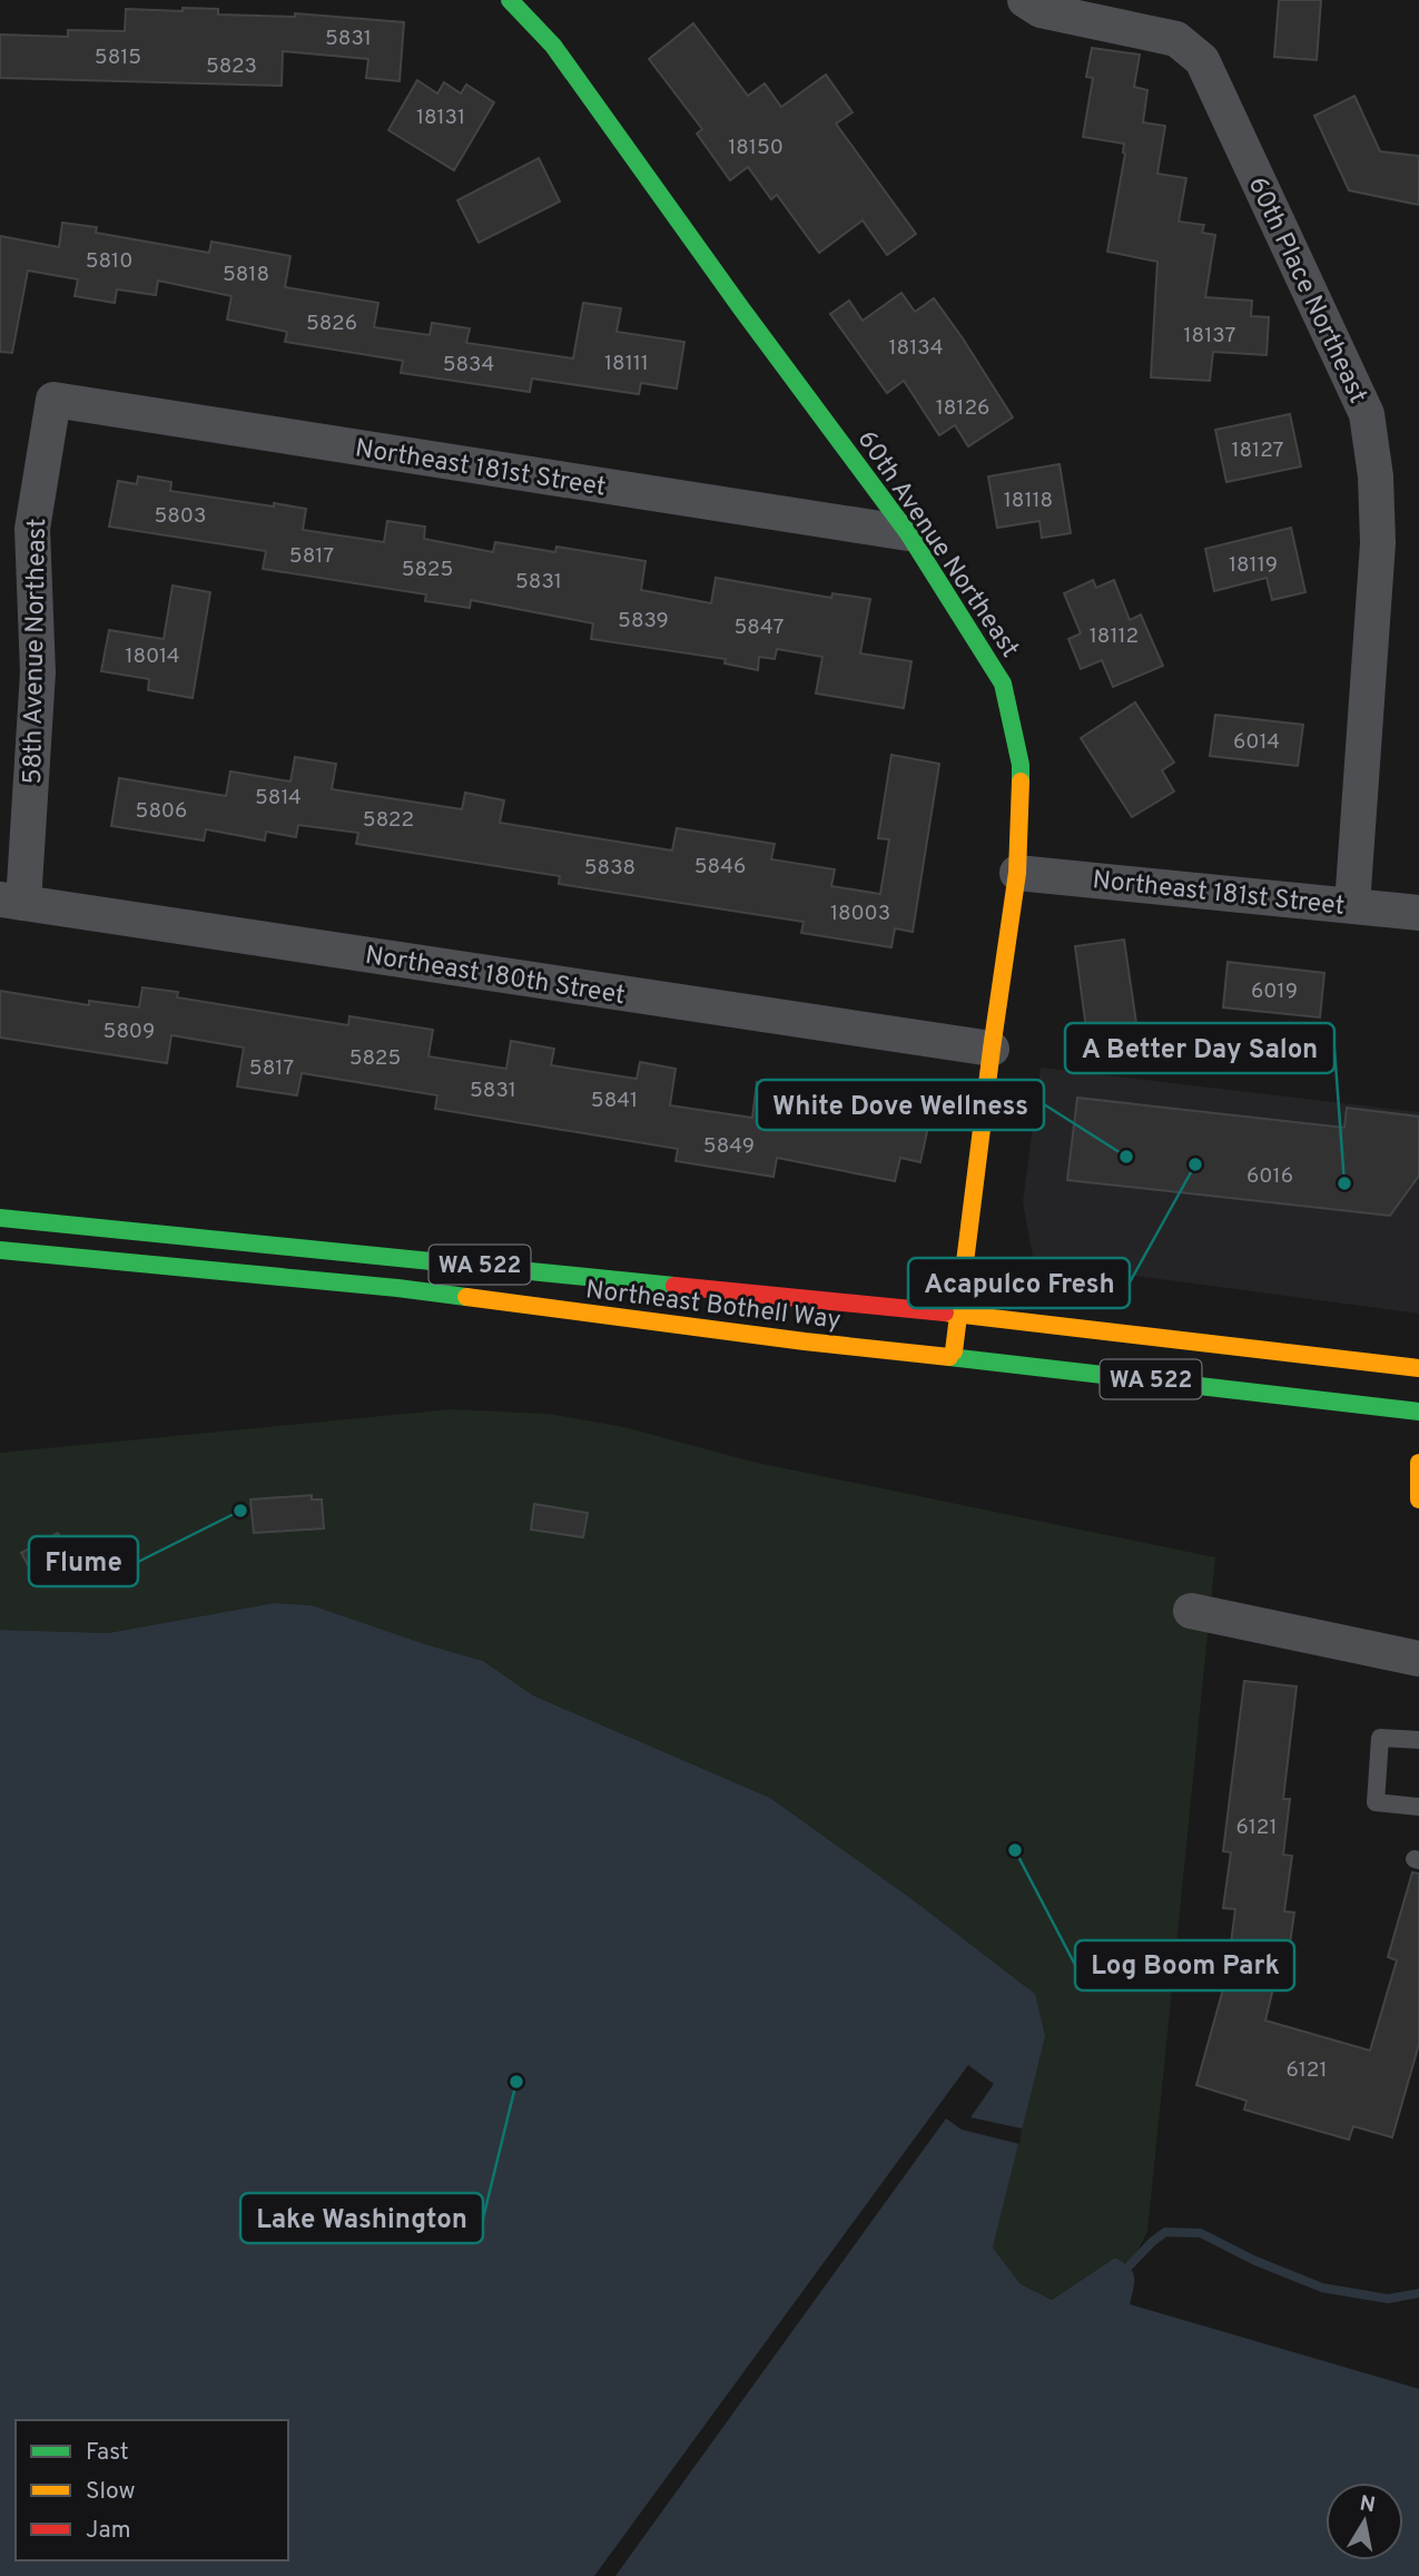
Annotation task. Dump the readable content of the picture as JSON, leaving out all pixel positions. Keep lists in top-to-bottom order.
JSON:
{
  "streets": {
    "main road": ["60th Avenue Northeast", "WA 522", "Northeast Bothell Way"],
    "street": [
      "60th Place Northeast",
      "Northeast 181st Street",
      "58th Avenue Northeast",
      "Northeast 180th Street"
    ]
  },
  "crossings": [
    ["60th Place Northeast", "Northeast 181st Street"],
    ["Northeast 181st Street", "60th Avenue Northeast"],
    ["Northeast 181st Street", "58th Avenue Northeast"],
    ["60th Avenue Northeast", "Northeast 180th Street"],
    ["60th Avenue Northeast", "Northeast Bothell Way"],
    ["58th Avenue Northeast", "Northeast 180th Street"]
  ],
  "places": [
    "White Dove Wellness",
    "Acapulco Fresh",
    "A Better Day Salon",
    "Flume",
    "Log Boom Park",
    "Lake Washington"
  ],
  "house_numbers": [
    "5831",
    "5815",
    "5823",
    "18131",
    "18150",
    "5810",
    "5818",
    "5826",
    "18137",
    "18134",
    "18111",
    "5834",
    "18126",
    "18127",
    "18118",
    "5803",
    "5817",
    "18119",
    "5825",
    "5831",
    "5839",
    "5847",
    "18112",
    "18014",
    "6014",
    "5814",
    "5806",
    "5822",
    "5846",
    "5838",
    "18003",
    "6019",
    "5809",
    "5825",
    "5817",
    "5831",
    "5841",
    "5849",
    "6016",
    "6121",
    "6121"
  ],
  "legend": ["Fast", "Slow", "Jam"],
  "north": "top"
}
